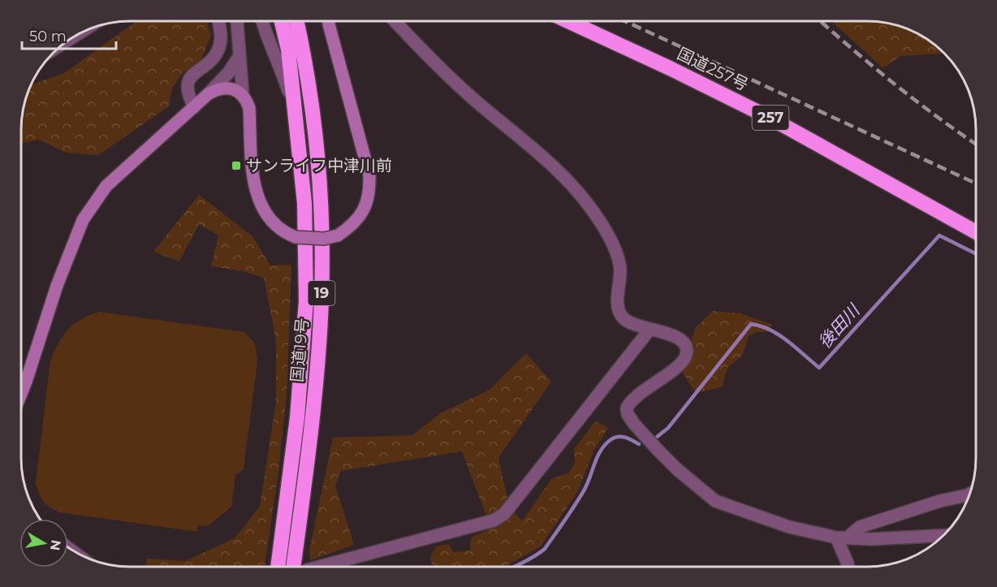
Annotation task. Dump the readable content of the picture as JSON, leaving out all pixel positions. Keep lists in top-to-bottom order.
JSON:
{
  "streets": {
    "highway": [
      "国道257号",
      "257",
      "19",
      "国道19号"
    ]
  },
  "water": ["後田川"],
  "places": {
    "transit": ["サンライフ中津川前"]
  },
  "scale_bar": "50 m",
  "north": "right"
}
